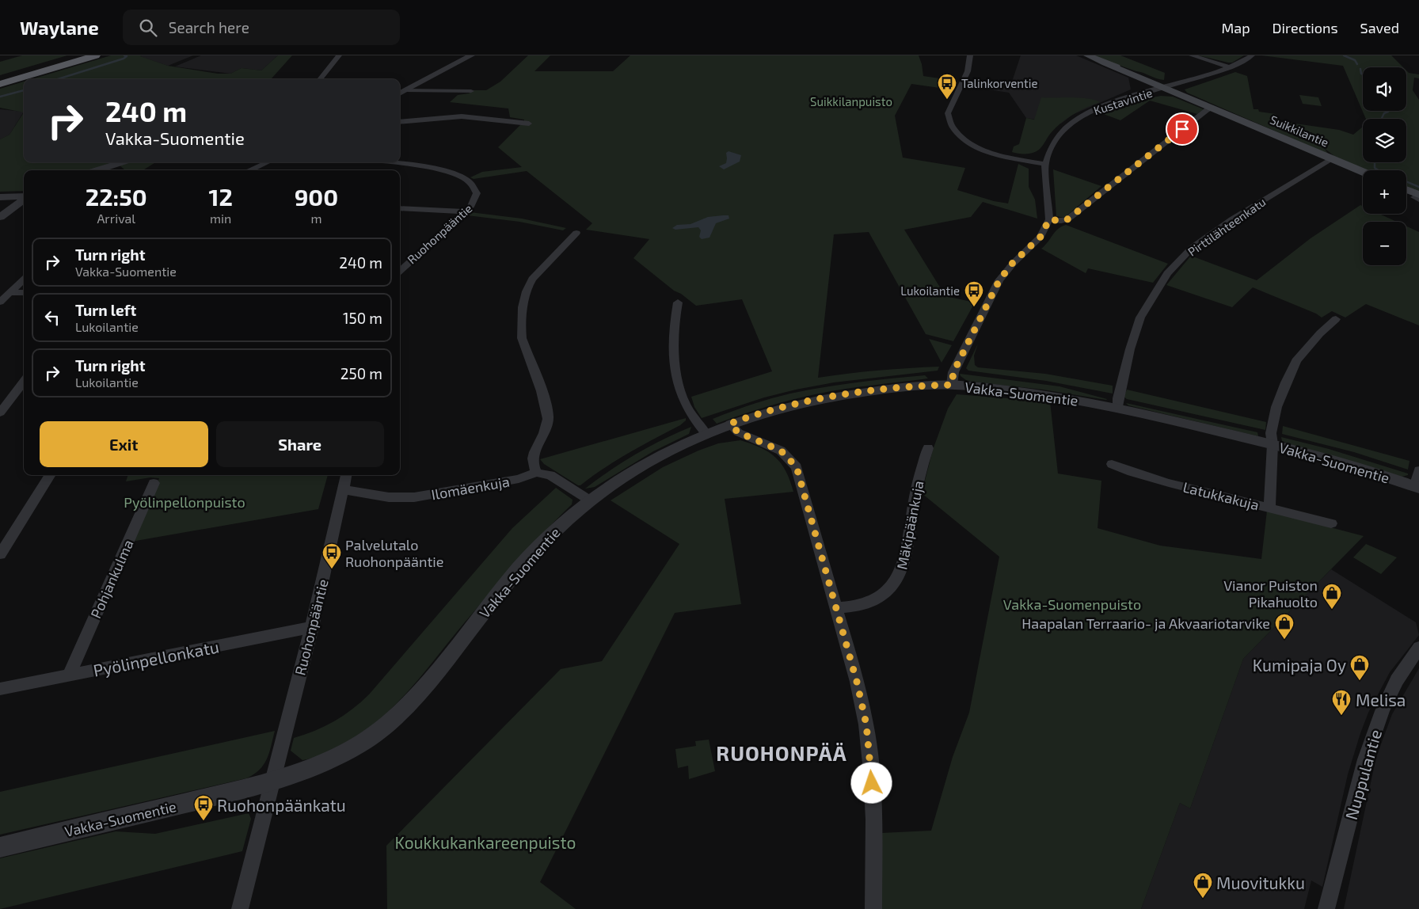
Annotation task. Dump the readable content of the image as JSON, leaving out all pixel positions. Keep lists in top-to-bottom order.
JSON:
{
  "streets": {
    "main road": ["Suikkilantie"],
    "street": [
      "Kustavintie",
      "Pirttilähteenkatu",
      "Ruohonpääntie",
      "Vakka-Suomentie",
      "Ilomäenkuja",
      "Latukkakuja",
      "Mäkipäänkuja",
      "Pohjankulma",
      "Pyölinpellonkatu",
      "Nuppulantie"
    ]
  },
  "crossings": [
    ["Kustavintie", "Suikkilantie"],
    ["Suikkilantie", "Pirttilähteenkatu"],
    ["Pirttilähteenkatu", "Vakka-Suomentie"],
    ["Ruohonpääntie", "Vakka-Suomentie"],
    ["Ruohonpääntie", "Ilomäenkuja"],
    ["Ruohonpääntie", "Pyölinpellonkatu"],
    ["Pohjankulma", "Pyölinpellonkatu"]
  ],
  "districts": ["RUOHONPÄÄ"],
  "parks": [
    "Suikkilanpuisto",
    "Pyölinpellonpuisto",
    "Vakka-Suomenpuisto",
    "Koukkukankareenpuisto"
  ],
  "places": {
    "bus stop": [
      "Talinkorventie",
      "Lukoilantie",
      "Palvelutalo Ruohonpääntie",
      "Ruohonpäänkatu"
    ],
    "shop": [
      "Vianor Puiston Pikahuolto",
      "Haapalan Terraario- ja Akvaariotarvike",
      "Kumipaja Oy",
      "Muovitukku"
    ],
    "restaurant": ["Melisa"]
  },
  "page": {
    "header": "Waylane",
    "search": "Search here",
    "nav": ["Map", "Directions", "Saved"],
    "map_buttons": ["+", "−"],
    "turn": ["240 m", "Vakka-Suomentie"],
    "eta": [
      "22:50",
      "Arrival",
      "12",
      "min",
      "900",
      "m"
    ],
    "list": [
      {
        "name": "Turn right",
        "note": "Vakka-Suomentie",
        "value": "240 m"
      },
      {
        "name": "Turn left",
        "note": "Lukoilantie",
        "value": "150 m"
      },
      {
        "name": "Turn right",
        "note": "Lukoilantie",
        "value": "250 m"
      }
    ],
    "buttons": ["Exit", "Share"]
  }
}
